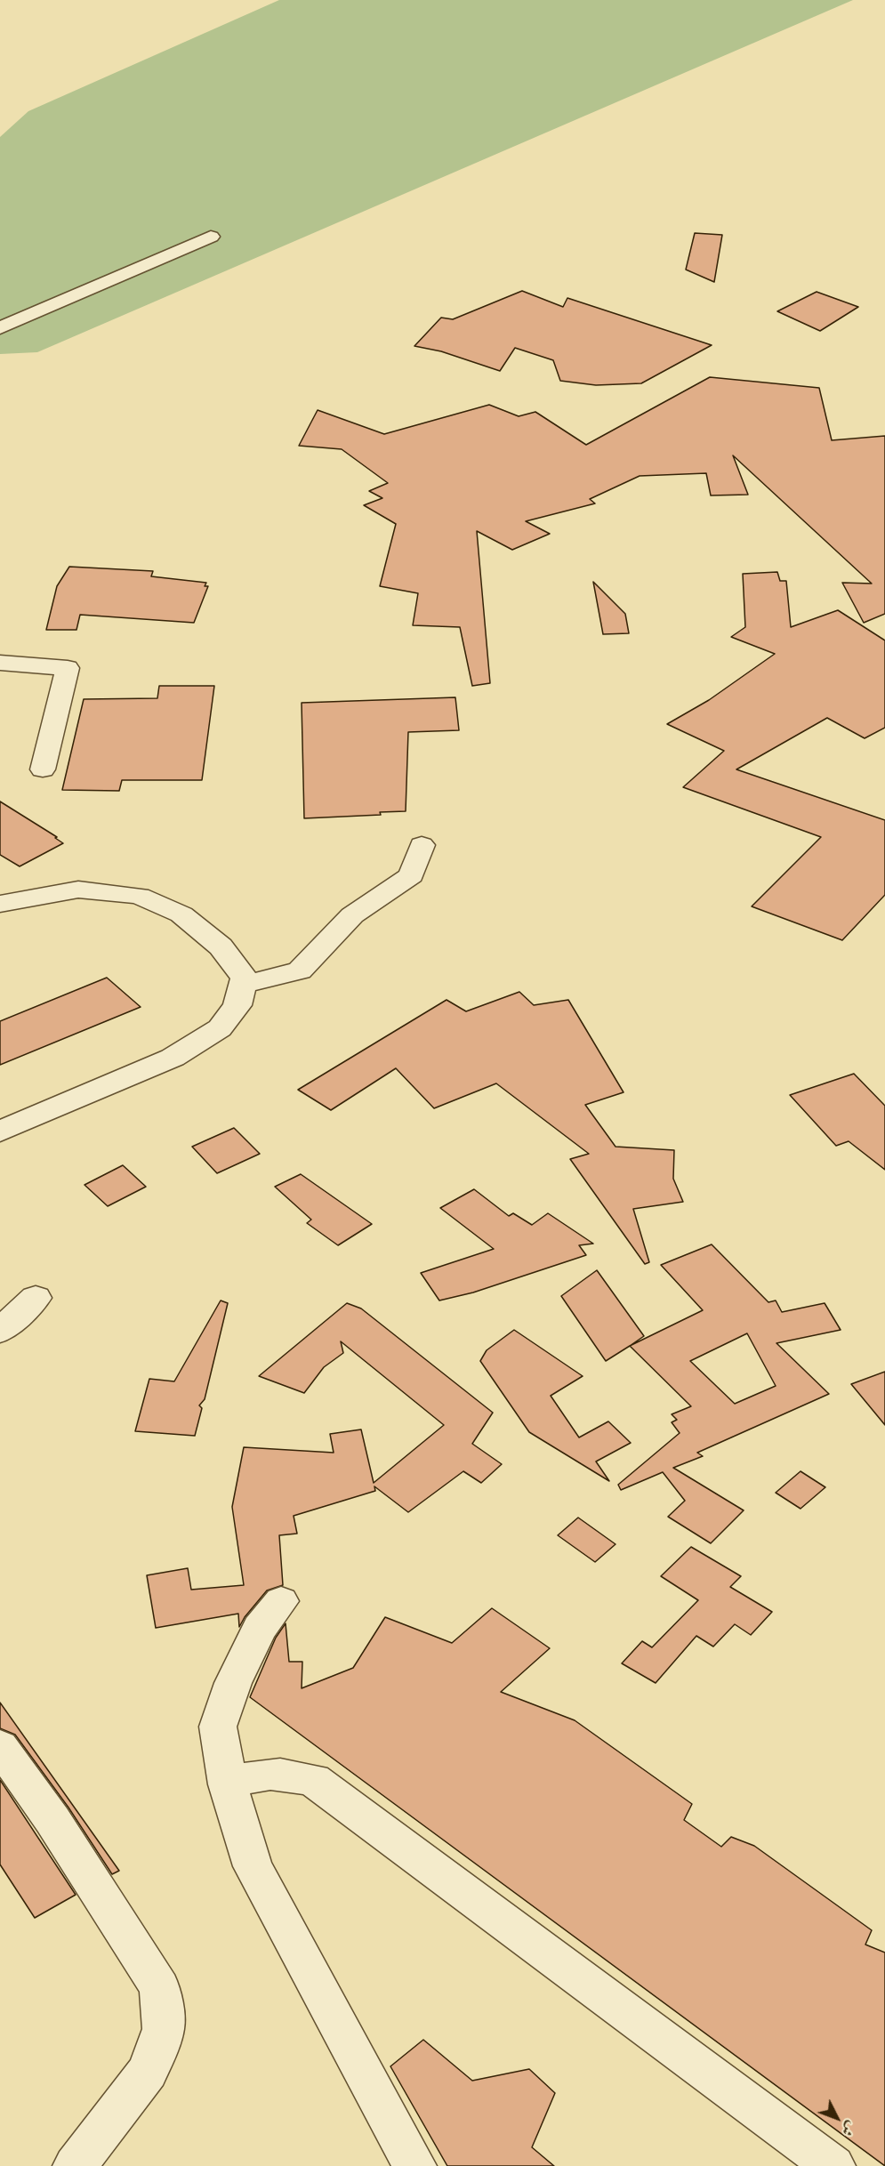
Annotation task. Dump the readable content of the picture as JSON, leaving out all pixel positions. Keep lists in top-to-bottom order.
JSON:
{
  "north": "bottom right"
}
